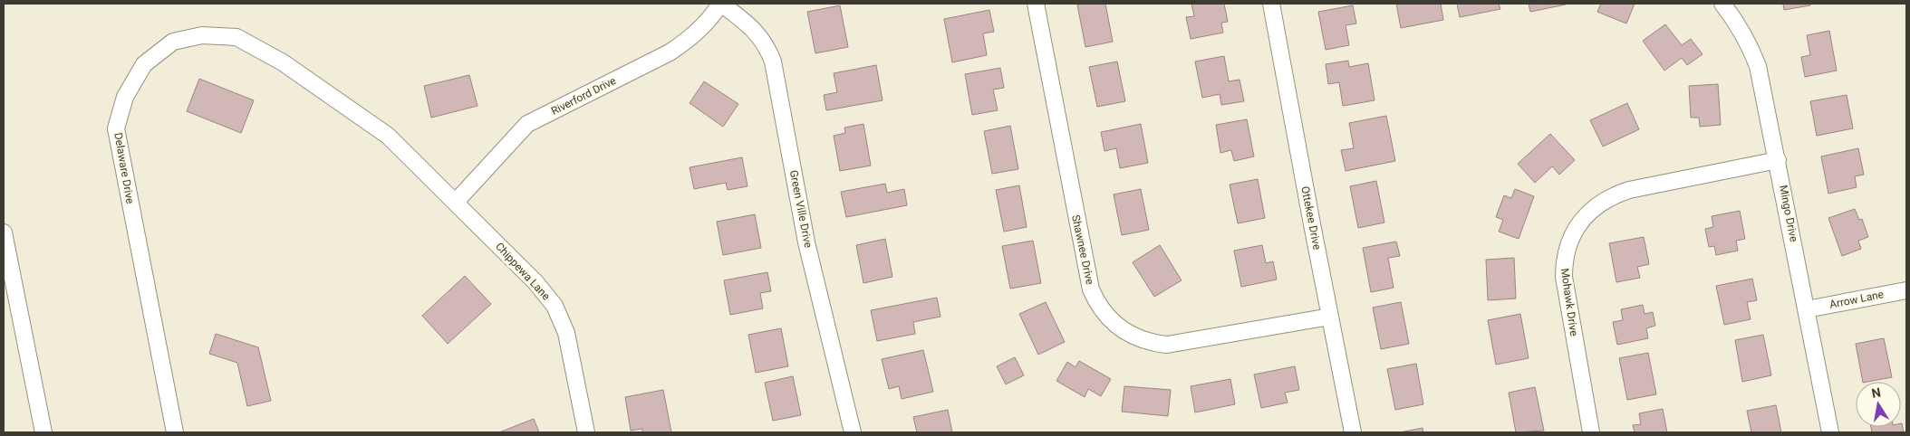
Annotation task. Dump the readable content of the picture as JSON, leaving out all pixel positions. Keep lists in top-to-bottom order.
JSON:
{
  "streets": {
    "street": [
      "Riverford Drive",
      "Delaware Drive",
      "Green Ville Drive",
      "Mingo Drive",
      "Ottekee Drive",
      "Shawnee Drive",
      "Chippewa Lane",
      "Arrow Lane",
      "Mohawk Drive"
    ]
  },
  "crossings": [
    ["Riverford Drive", "Delaware Drive"],
    ["Riverford Drive", "Green Ville Drive"],
    ["Riverford Drive", "Chippewa Lane"],
    ["Delaware Drive", "Chippewa Lane"],
    ["Mingo Drive", "Arrow Lane"],
    ["Mingo Drive", "Mohawk Drive"],
    ["Ottekee Drive", "Shawnee Drive"]
  ],
  "north": "top"
}
